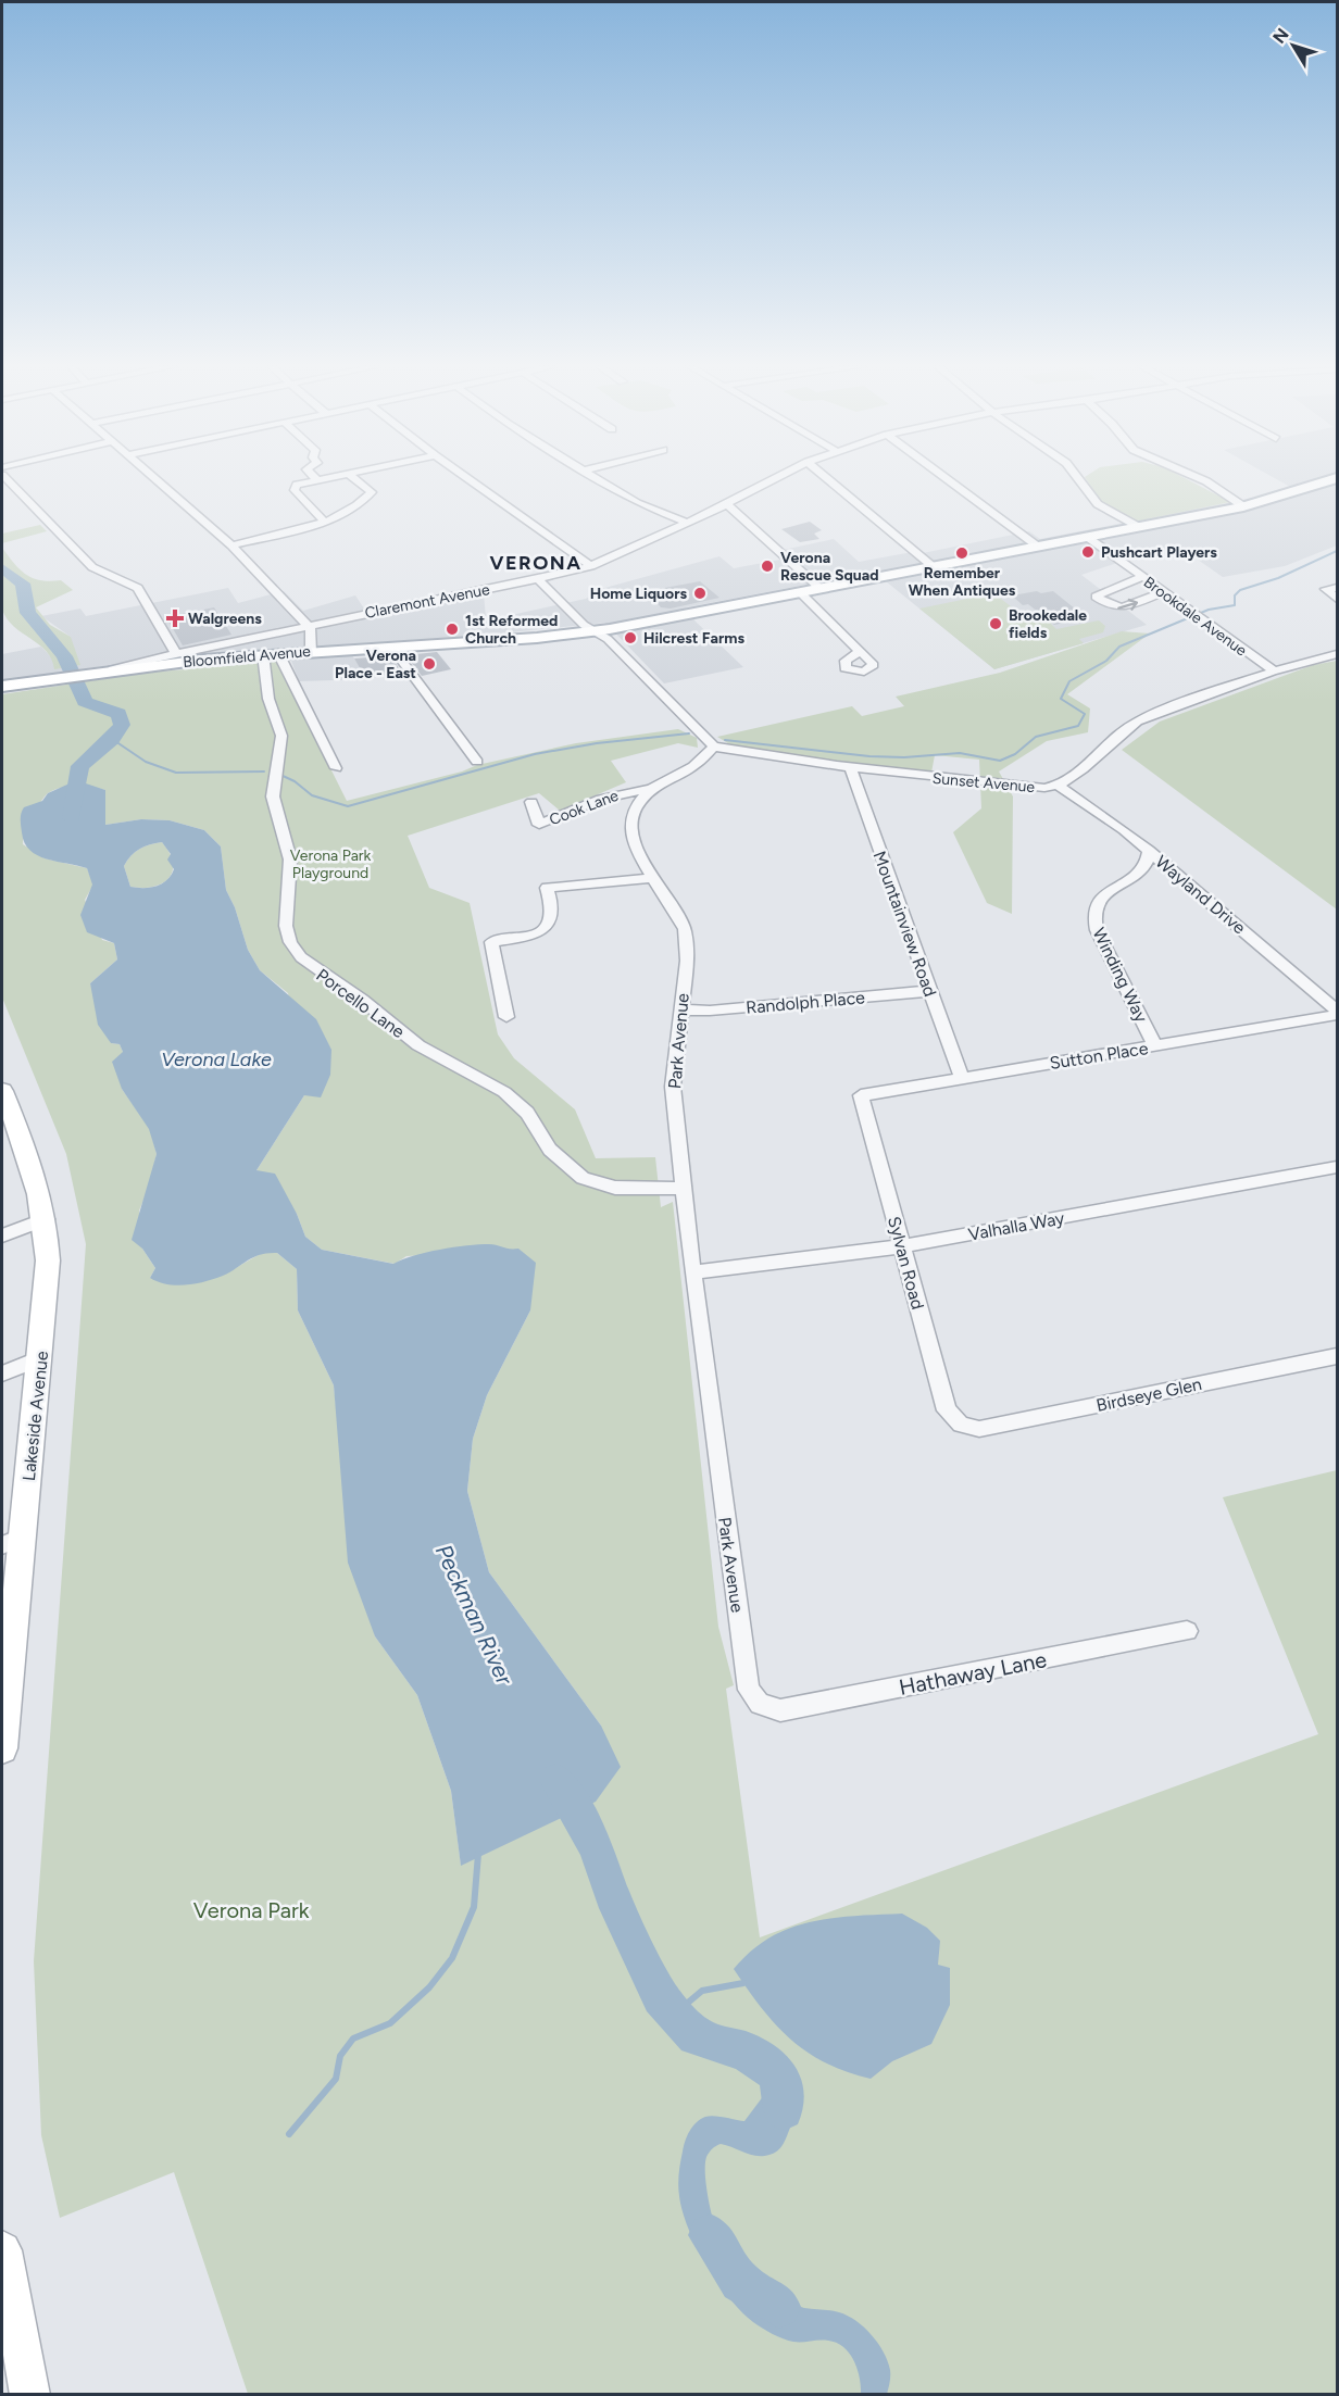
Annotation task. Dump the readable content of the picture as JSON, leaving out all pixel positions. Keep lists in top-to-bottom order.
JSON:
{
  "streets": {
    "main road": ["Bloomfield Avenue", "Lakeside Avenue"],
    "street": [
      "Claremont Avenue",
      "Brookdale Avenue",
      "Sunset Avenue",
      "Cook Lane",
      "Wayland Drive",
      "Mountainview Road",
      "Winding Way",
      "Randolph Place",
      "Porcello Lane",
      "Park Avenue",
      "Sutton Place",
      "Valhalla Way",
      "Sylvan Road",
      "Birdseye Glen",
      "Hathaway Lane"
    ]
  },
  "crossings": [
    ["Claremont Avenue", "Bloomfield Avenue"],
    ["Brookdale Avenue", "Bloomfield Avenue"],
    ["Brookdale Avenue", "Sunset Avenue"],
    ["Bloomfield Avenue", "Porcello Lane"],
    ["Sunset Avenue", "Wayland Drive"],
    ["Sunset Avenue", "Mountainview Road"],
    ["Sunset Avenue", "Park Avenue"],
    ["Cook Lane", "Park Avenue"],
    ["Wayland Drive", "Winding Way"],
    ["Wayland Drive", "Sutton Place"],
    ["Mountainview Road", "Randolph Place"],
    ["Mountainview Road", "Sutton Place"],
    ["Winding Way", "Sutton Place"],
    ["Randolph Place", "Park Avenue"],
    ["Porcello Lane", "Park Avenue"],
    ["Park Avenue", "Valhalla Way"],
    ["Park Avenue", "Hathaway Lane"],
    ["Sutton Place", "Sylvan Road"],
    ["Valhalla Way", "Sylvan Road"],
    ["Sylvan Road", "Birdseye Glen"]
  ],
  "districts": ["VERONA"],
  "water": ["Verona Lake", "Peckman River"],
  "parks": ["Verona Park Playground", "Verona Park"],
  "places": {
    "other": [
      "Pushcart Players",
      "Remember When Antiques",
      "Verona Rescue Squad",
      "Home Liquors",
      "Brookedale fields",
      "1st Reformed Church",
      "Hilcrest Farms",
      "Verona Place - East"
    ],
    "health": ["Walgreens"]
  },
  "north": "top left"
}
